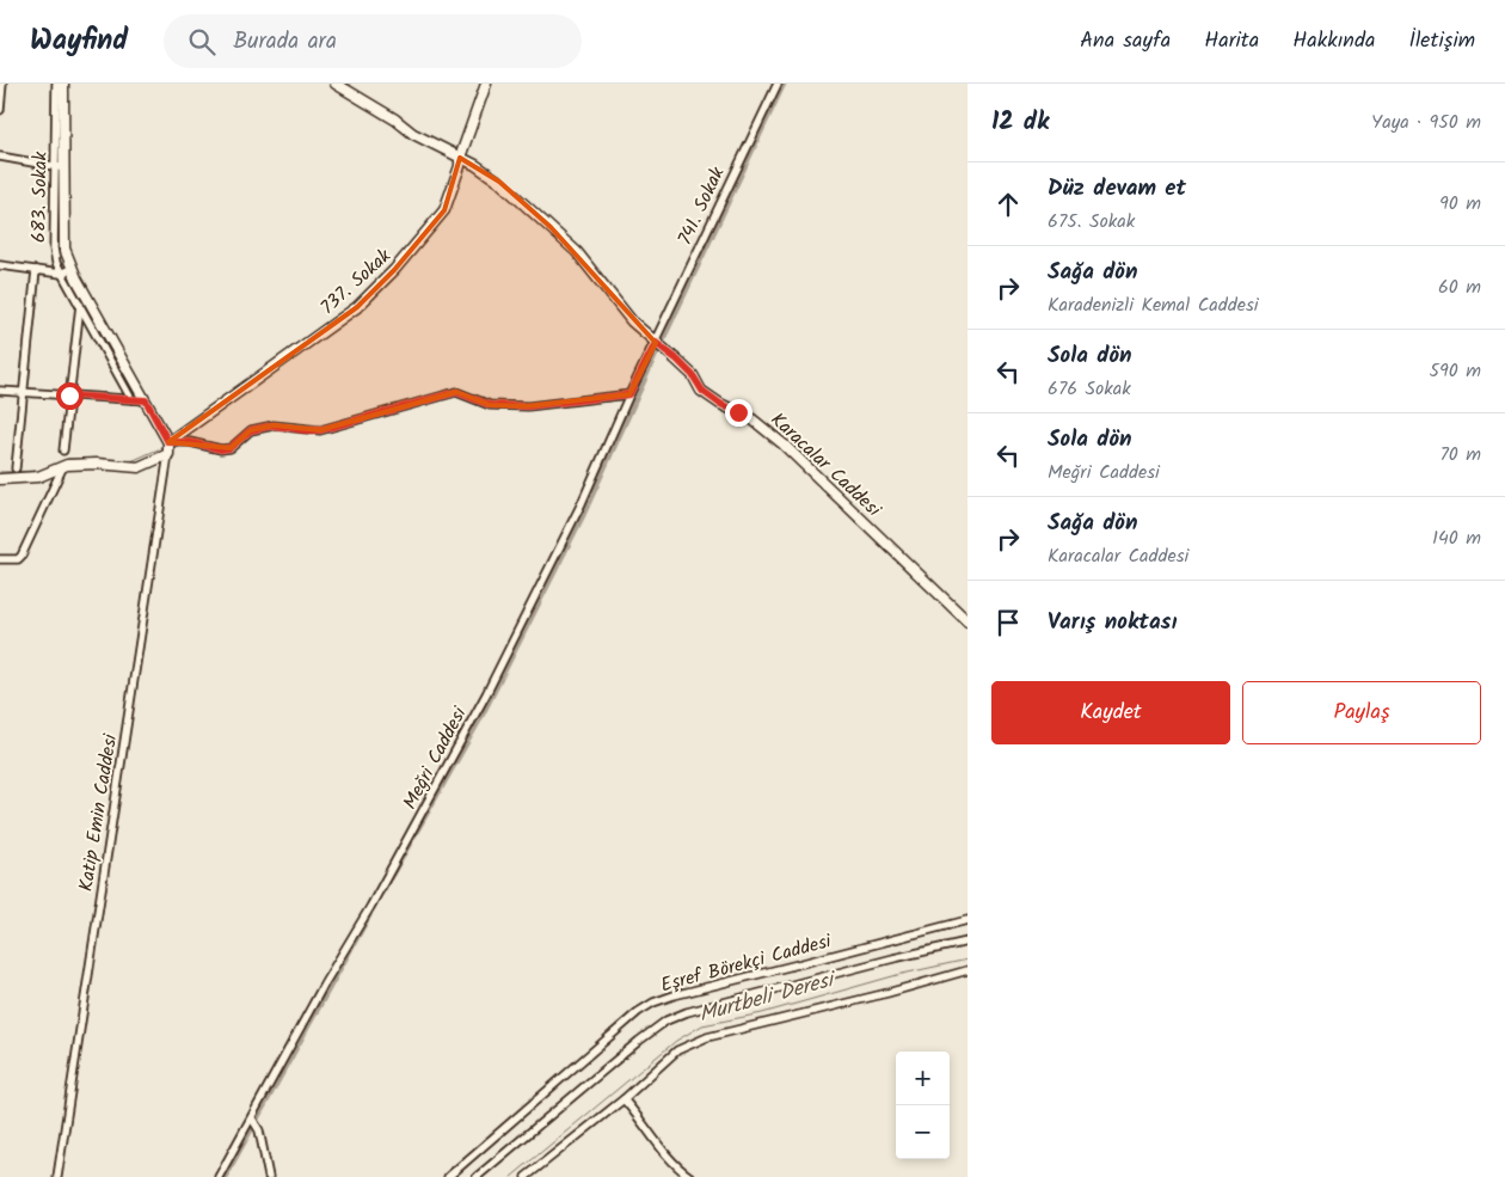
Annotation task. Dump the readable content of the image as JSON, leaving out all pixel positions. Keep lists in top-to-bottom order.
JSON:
{
  "streets": {
    "street": [
      "683. Sokak",
      "741. Sokak",
      "737. Sokak",
      "Karacalar Caddesi",
      "Meğri Caddesi",
      "Katip Emin Caddesi",
      "Eşref Börekçi Caddesi"
    ]
  },
  "crossings": [
    ["741. Sokak", "Karacalar Caddesi"],
    ["741. Sokak", "Meğri Caddesi"],
    ["737. Sokak", "Karacalar Caddesi"],
    ["737. Sokak", "Katip Emin Caddesi"],
    ["Karacalar Caddesi", "Meğri Caddesi"]
  ],
  "water": ["Murtbeli Deresi"],
  "page": {
    "header": "Wayfind",
    "search": "Burada ara",
    "nav": [
      "Ana sayfa",
      "Harita",
      "Hakkında",
      "İletişim"
    ],
    "heading": ["12 dk", "Yaya · 950 m"],
    "list": [
      ["Düz devam et", "675. Sokak", "90 m"],
      ["Sağa dön", "Karadenizli Kemal Caddesi", "60 m"],
      ["Sola dön", "676 Sokak", "590 m"],
      ["Sola dön", "Meğri Caddesi", "70 m"],
      ["Sağa dön", "Karacalar Caddesi", "140 m"],
      "Varış noktası"
    ],
    "buttons": ["Kaydet", "Paylaş"],
    "map_buttons": ["+", "−"]
  }
}
